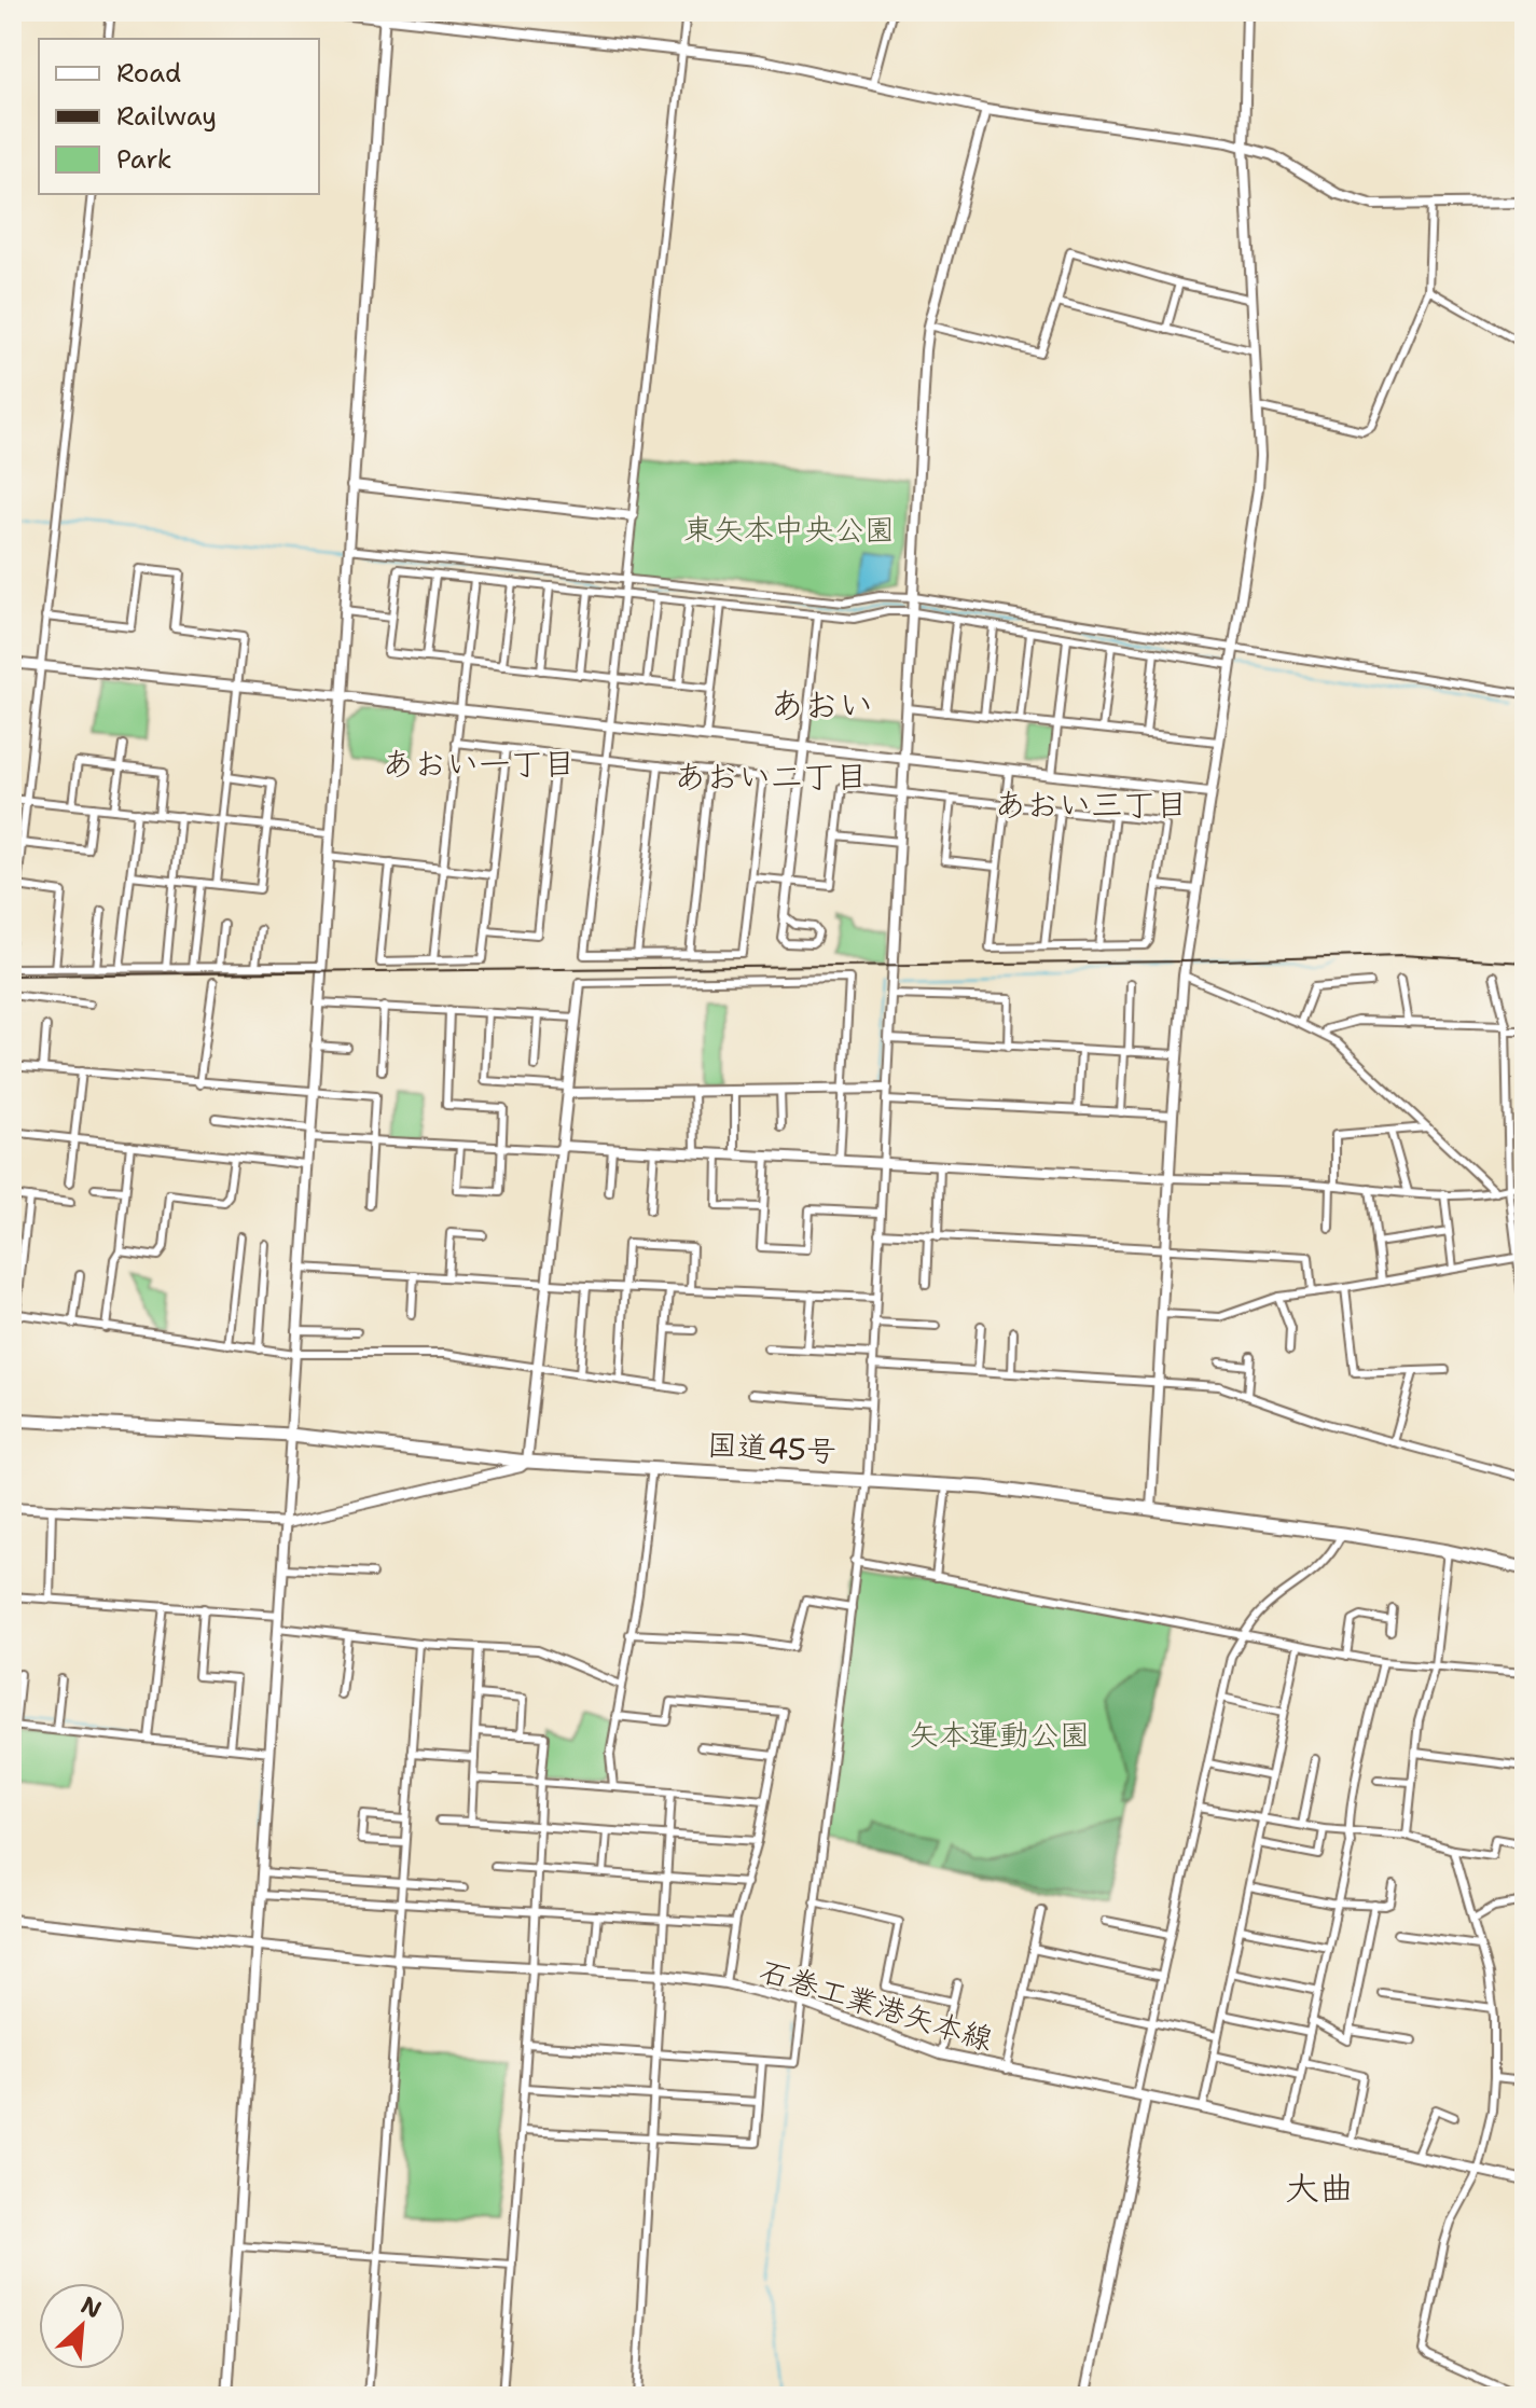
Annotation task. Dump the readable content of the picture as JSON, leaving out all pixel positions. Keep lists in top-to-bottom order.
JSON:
{
  "streets": {
    "highway": ["国道45号"],
    "street": ["石巻工業港矢本線"]
  },
  "districts": [
    "あおい",
    "あおい一丁目",
    "あおい二丁目",
    "あおい三丁目",
    "大曲"
  ],
  "parks": ["東矢本中央公園", "矢本運動公園"],
  "legend": ["Road", "Railway", "Park"],
  "north": "top right"
}
